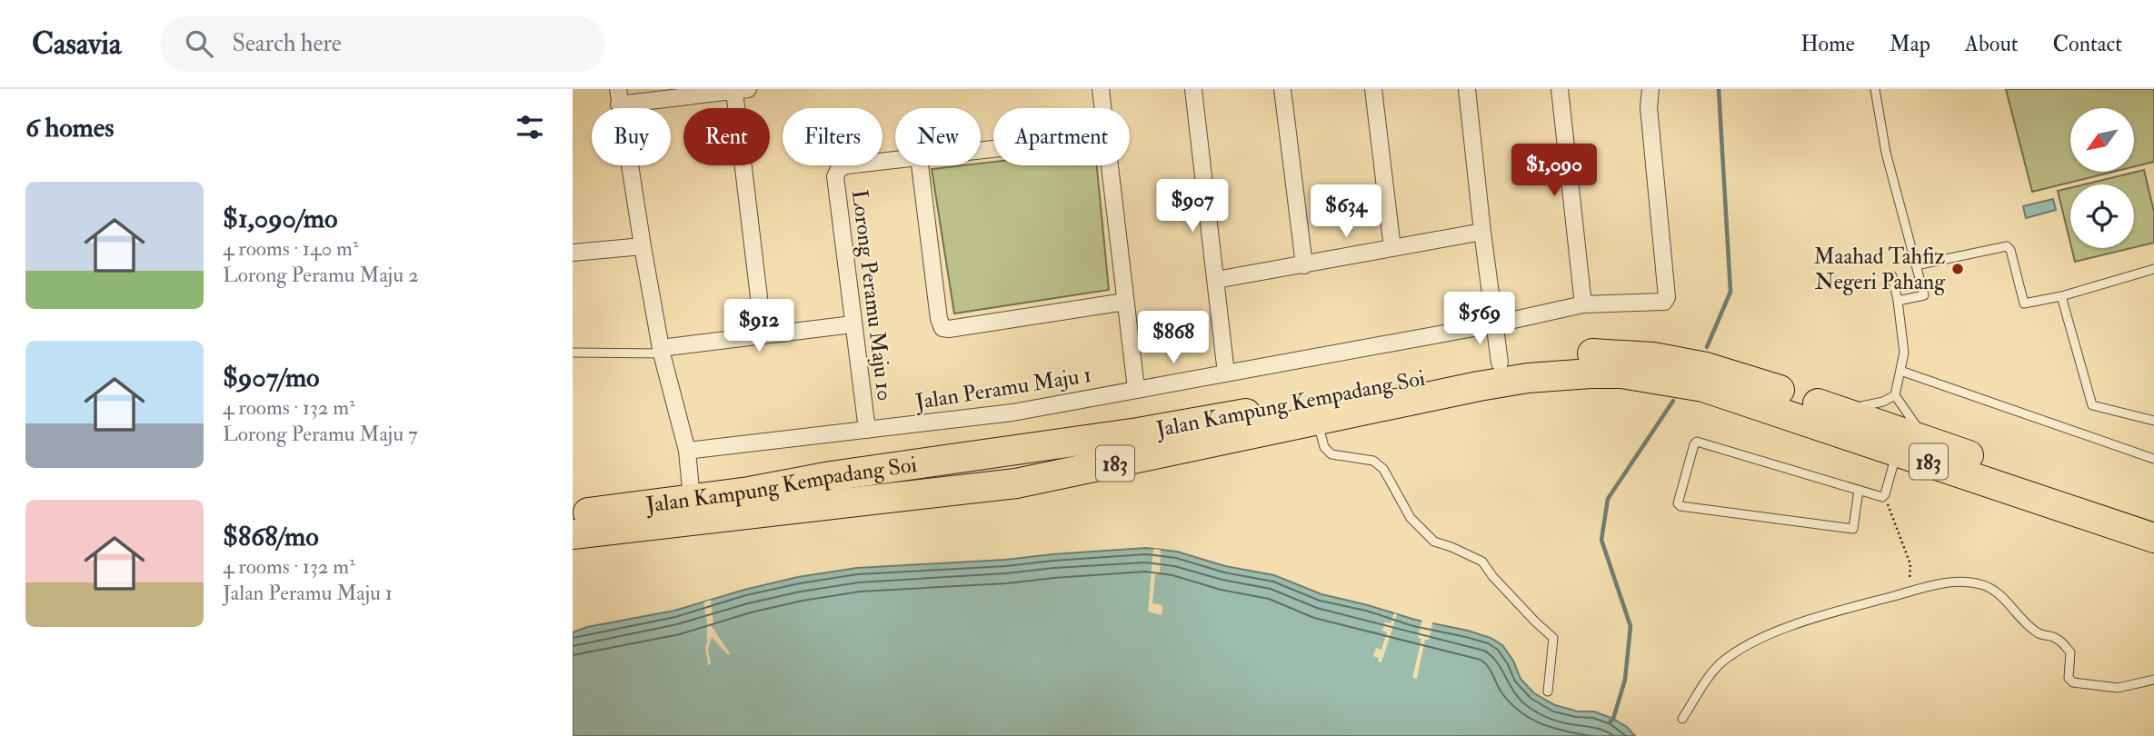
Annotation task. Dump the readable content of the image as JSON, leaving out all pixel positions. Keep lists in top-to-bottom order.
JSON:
{
  "streets": {
    "highway": ["Jalan Kampung Kempadang Soi", "183"],
    "street": ["Lorong Peramu Maju 10", "Jalan Peramu Maju 1"]
  },
  "crossings": [
    ["Lorong Peramu Maju 10", "Jalan Peramu Maju 1"],
    ["Jalan Kampung Kempadang Soi", "183"]
  ],
  "places": ["Maahad Tahfiz Negeri Pahang"],
  "north": "bottom left",
  "page": {
    "header": "Casavia",
    "search": "Search here",
    "nav": [
      "Home",
      "Map",
      "About",
      "Contact"
    ],
    "heading": "6 homes",
    "chip": [
      "Buy",
      "Rent",
      "Filters",
      "New",
      "Apartment"
    ],
    "price": [
      "$1,090",
      "$907",
      "$634",
      "$569",
      "$912",
      "$868"
    ],
    "list": [
      {
        "name": "$1,090/mo",
        "note": "4 rooms · 140 m² · Lorong Peramu Maju 2"
      },
      {
        "name": "$907/mo",
        "note": "4 rooms · 132 m² · Lorong Peramu Maju 7"
      },
      {
        "name": "$868/mo",
        "note": "4 rooms · 132 m² · Jalan Peramu Maju 1"
      }
    ]
  }
}
